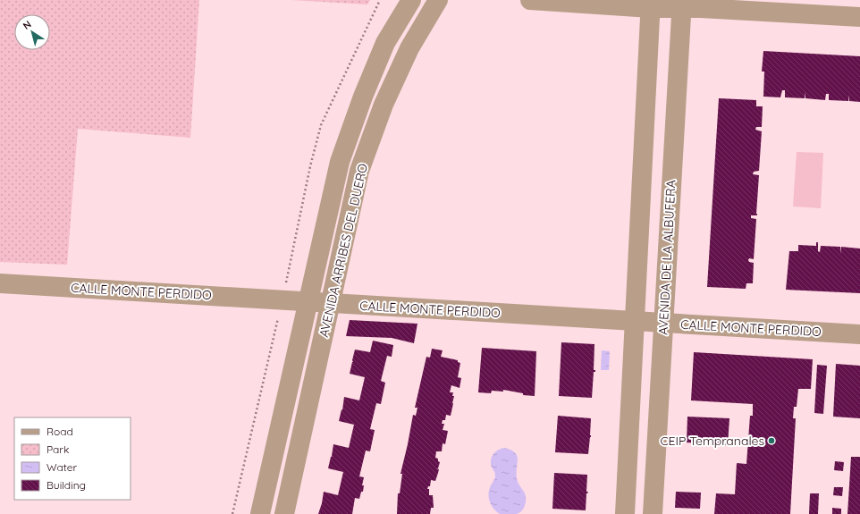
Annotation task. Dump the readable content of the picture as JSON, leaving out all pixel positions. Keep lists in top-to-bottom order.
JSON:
{
  "streets": {
    "street": ["AVENIDA ARRIBES DEL DUERO", "AVENIDA DE LA ALBUFERA", "CALLE MONTE PERDIDO"]
  },
  "crossings": [
    ["AVENIDA ARRIBES DEL DUERO", "CALLE MONTE PERDIDO"],
    ["AVENIDA DE LA ALBUFERA", "CALLE MONTE PERDIDO"]
  ],
  "places": ["CEIP Tempranales"],
  "legend": [
    "Road",
    "Park",
    "Water",
    "Building"
  ],
  "north": "top left"
}
